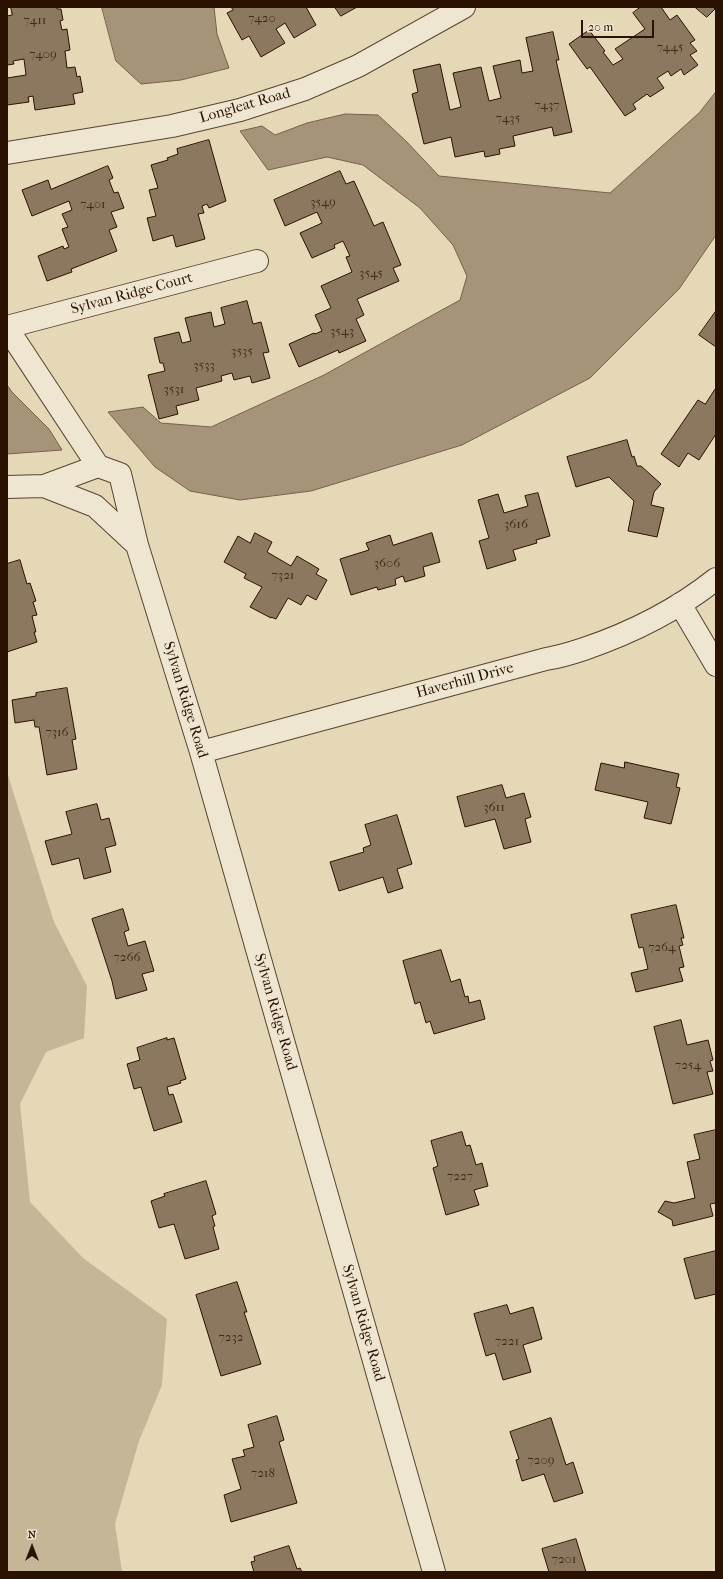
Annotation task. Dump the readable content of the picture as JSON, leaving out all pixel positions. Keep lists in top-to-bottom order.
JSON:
{
  "streets": {
    "street": [
      "Longleat Road",
      "Sylvan Ridge Court",
      "Haverhill Drive",
      "Sylvan Ridge Road"
    ]
  },
  "crossings": [
    ["Haverhill Drive", "Sylvan Ridge Road"]
  ],
  "house_numbers": [
    "7420",
    "7411",
    "7445",
    "7409",
    "7437",
    "7435",
    "3549",
    "7401",
    "3545",
    "3543",
    "3535",
    "3533",
    "3531",
    "3616",
    "3606",
    "7321",
    "7316",
    "3611",
    "7264",
    "7266",
    "7254",
    "7227",
    "7232",
    "7221",
    "7209",
    "7218",
    "7201"
  ],
  "scale_bar": "20 m",
  "north": "top"
}
